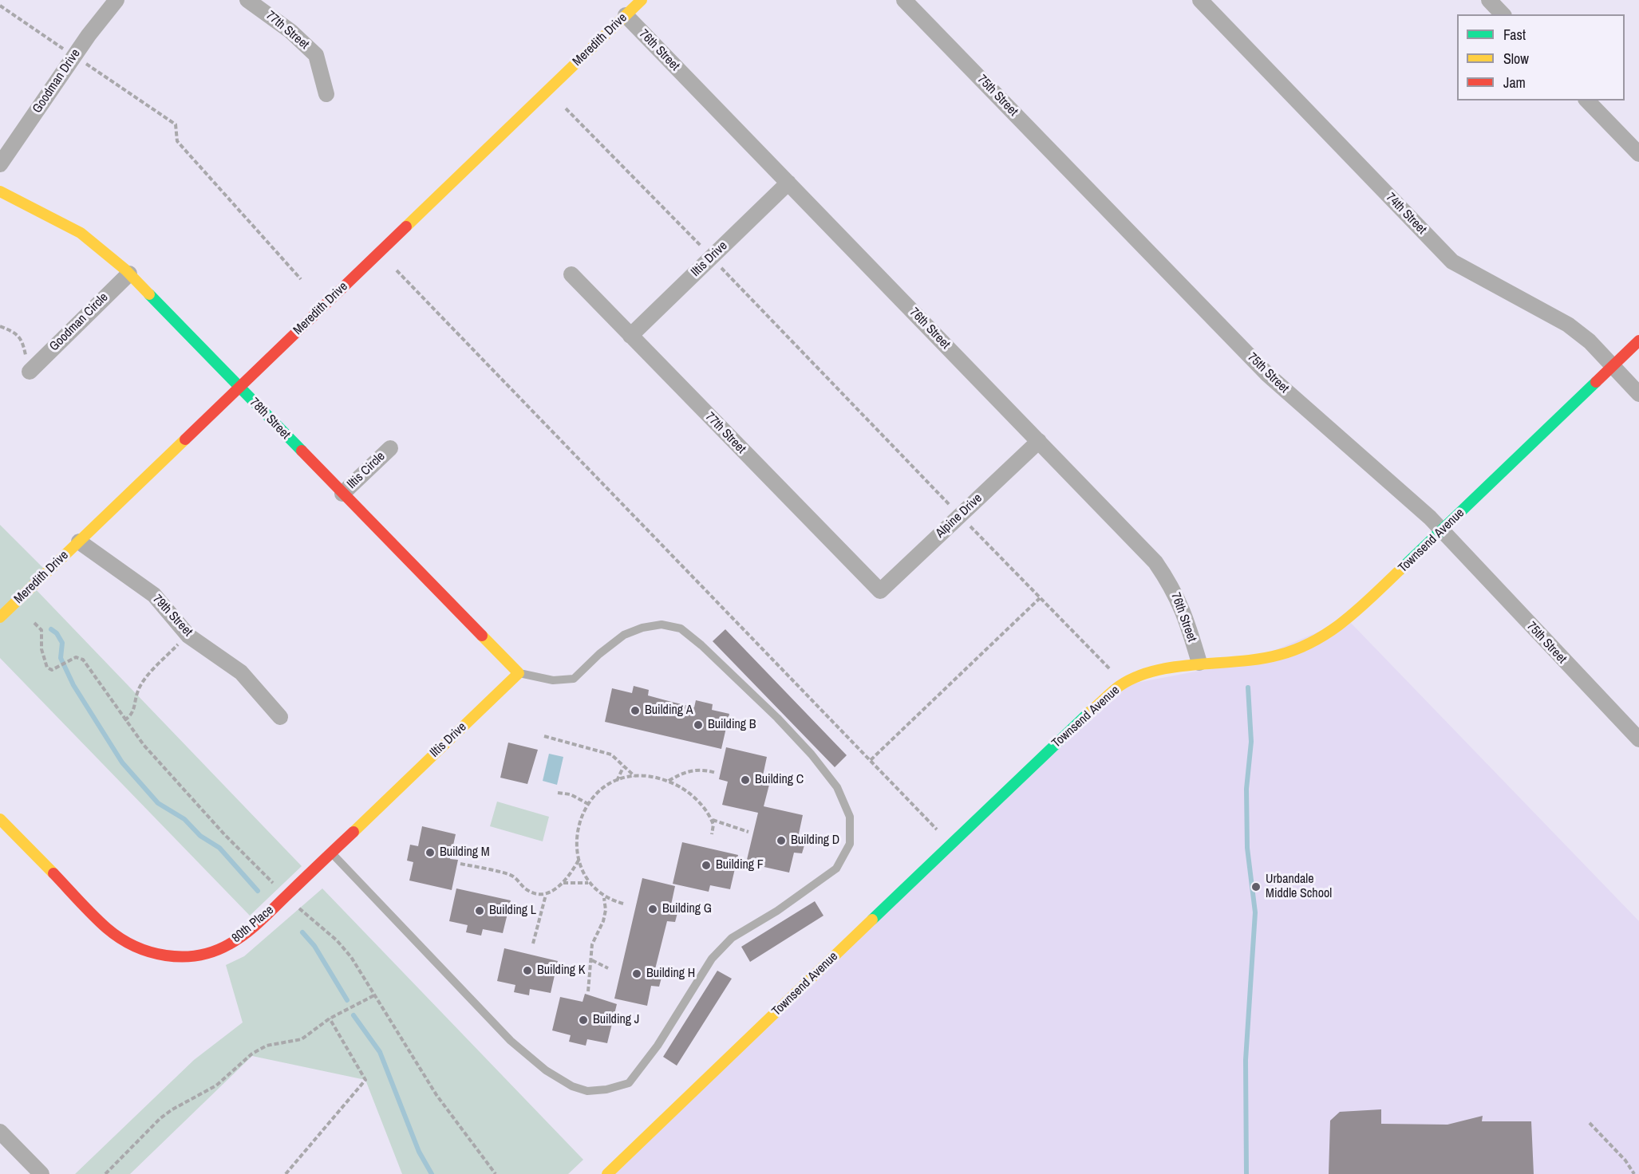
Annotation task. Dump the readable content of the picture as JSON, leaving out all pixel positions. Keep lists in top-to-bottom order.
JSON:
{
  "streets": {
    "street": [
      "77th Street",
      "Meredith Drive",
      "76th Street",
      "Goodman Drive",
      "75th Street",
      "74th Street",
      "Iltis Drive",
      "Goodman Circle",
      "78th Street",
      "Iltis Circle",
      "Alpine Drive",
      "Townsend Avenue",
      "79th Street",
      "80th Place"
    ]
  },
  "crossings": [
    ["77th Street", "Iltis Drive"],
    ["77th Street", "Alpine Drive"],
    ["Meredith Drive", "76th Street"],
    ["Meredith Drive", "78th Street"],
    ["Meredith Drive", "79th Street"],
    ["76th Street", "Iltis Drive"],
    ["76th Street", "Alpine Drive"],
    ["76th Street", "Townsend Avenue"],
    ["75th Street", "Townsend Avenue"],
    ["74th Street", "Townsend Avenue"],
    ["Iltis Drive", "78th Street"],
    ["Iltis Drive", "80th Place"],
    ["Goodman Circle", "78th Street"],
    ["78th Street", "Iltis Circle"]
  ],
  "places": [
    "Building A",
    "Building B",
    "Building C",
    "Building D",
    "Building M",
    "Building F",
    "Urbandale Middle School",
    "Building G",
    "Building L",
    "Building K",
    "Building H",
    "Building J"
  ],
  "legend": ["Fast", "Slow", "Jam"]
}
